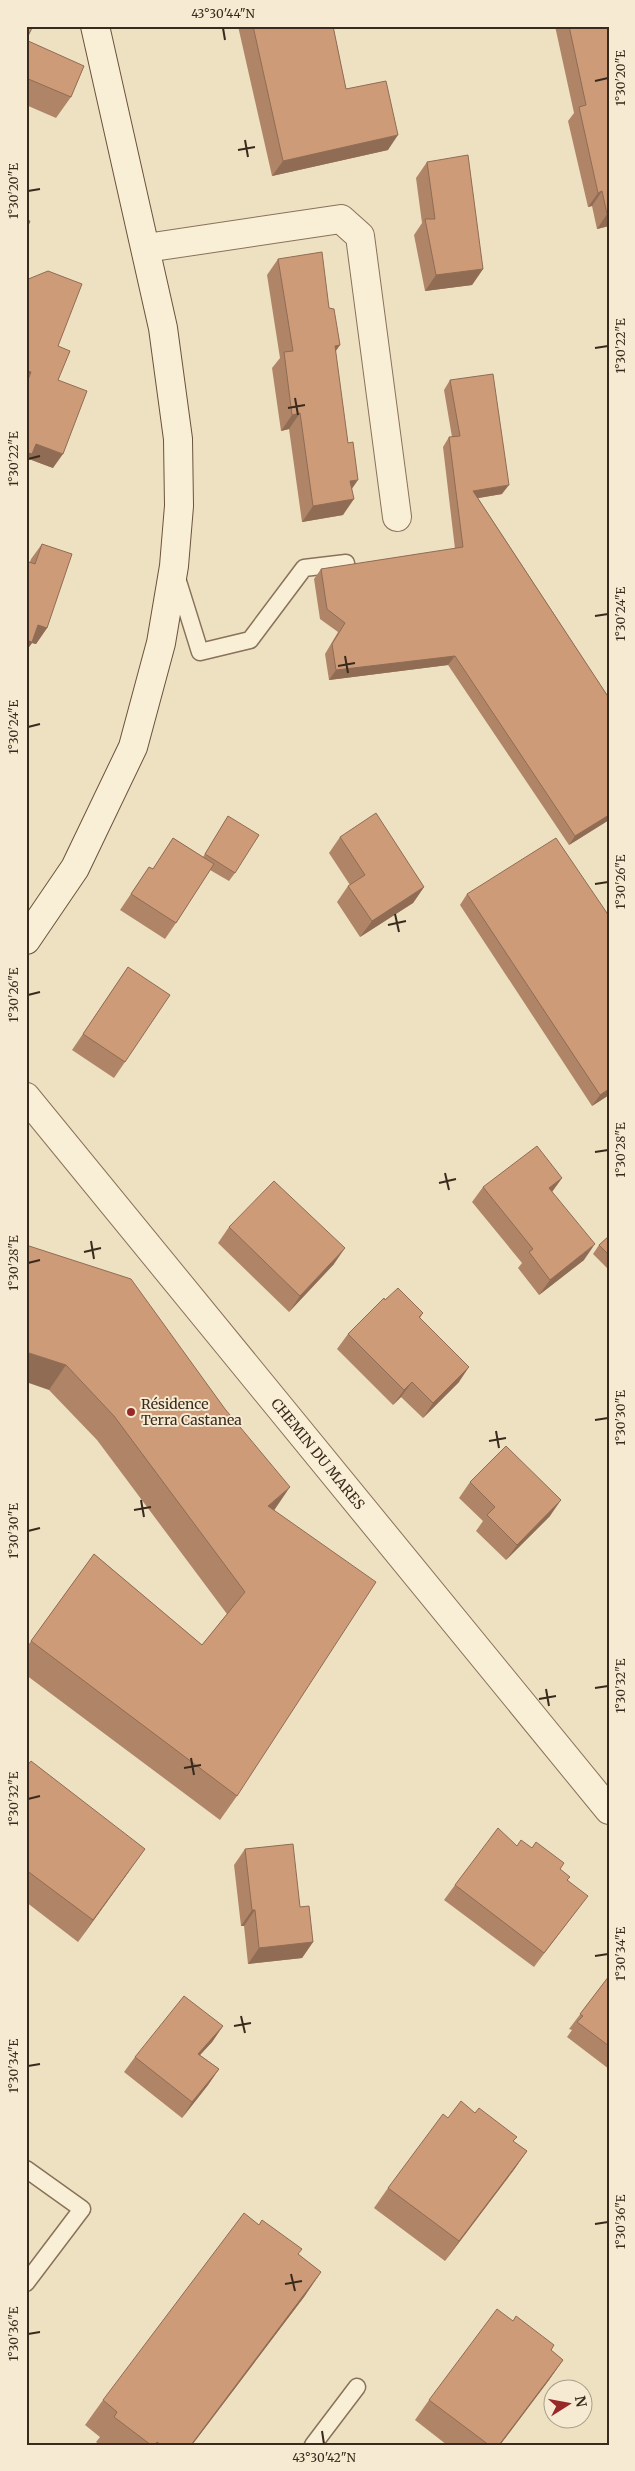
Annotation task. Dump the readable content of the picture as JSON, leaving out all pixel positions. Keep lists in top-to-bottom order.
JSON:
{
  "streets": {
    "street": ["CHEMIN DU MARES"]
  },
  "places": ["Résidence Terra Castanea"],
  "north": "right",
  "coordinates": [
    "43°30'44\"N",
    "1°30'20\"E",
    "1°30'22\"E",
    "1°30'24\"E",
    "1°30'26\"E",
    "1°30'28\"E",
    "1°30'30\"E",
    "1°30'32\"E",
    "1°30'34\"E",
    "1°30'36\"E",
    "43°30'42\"N"
  ]
}
